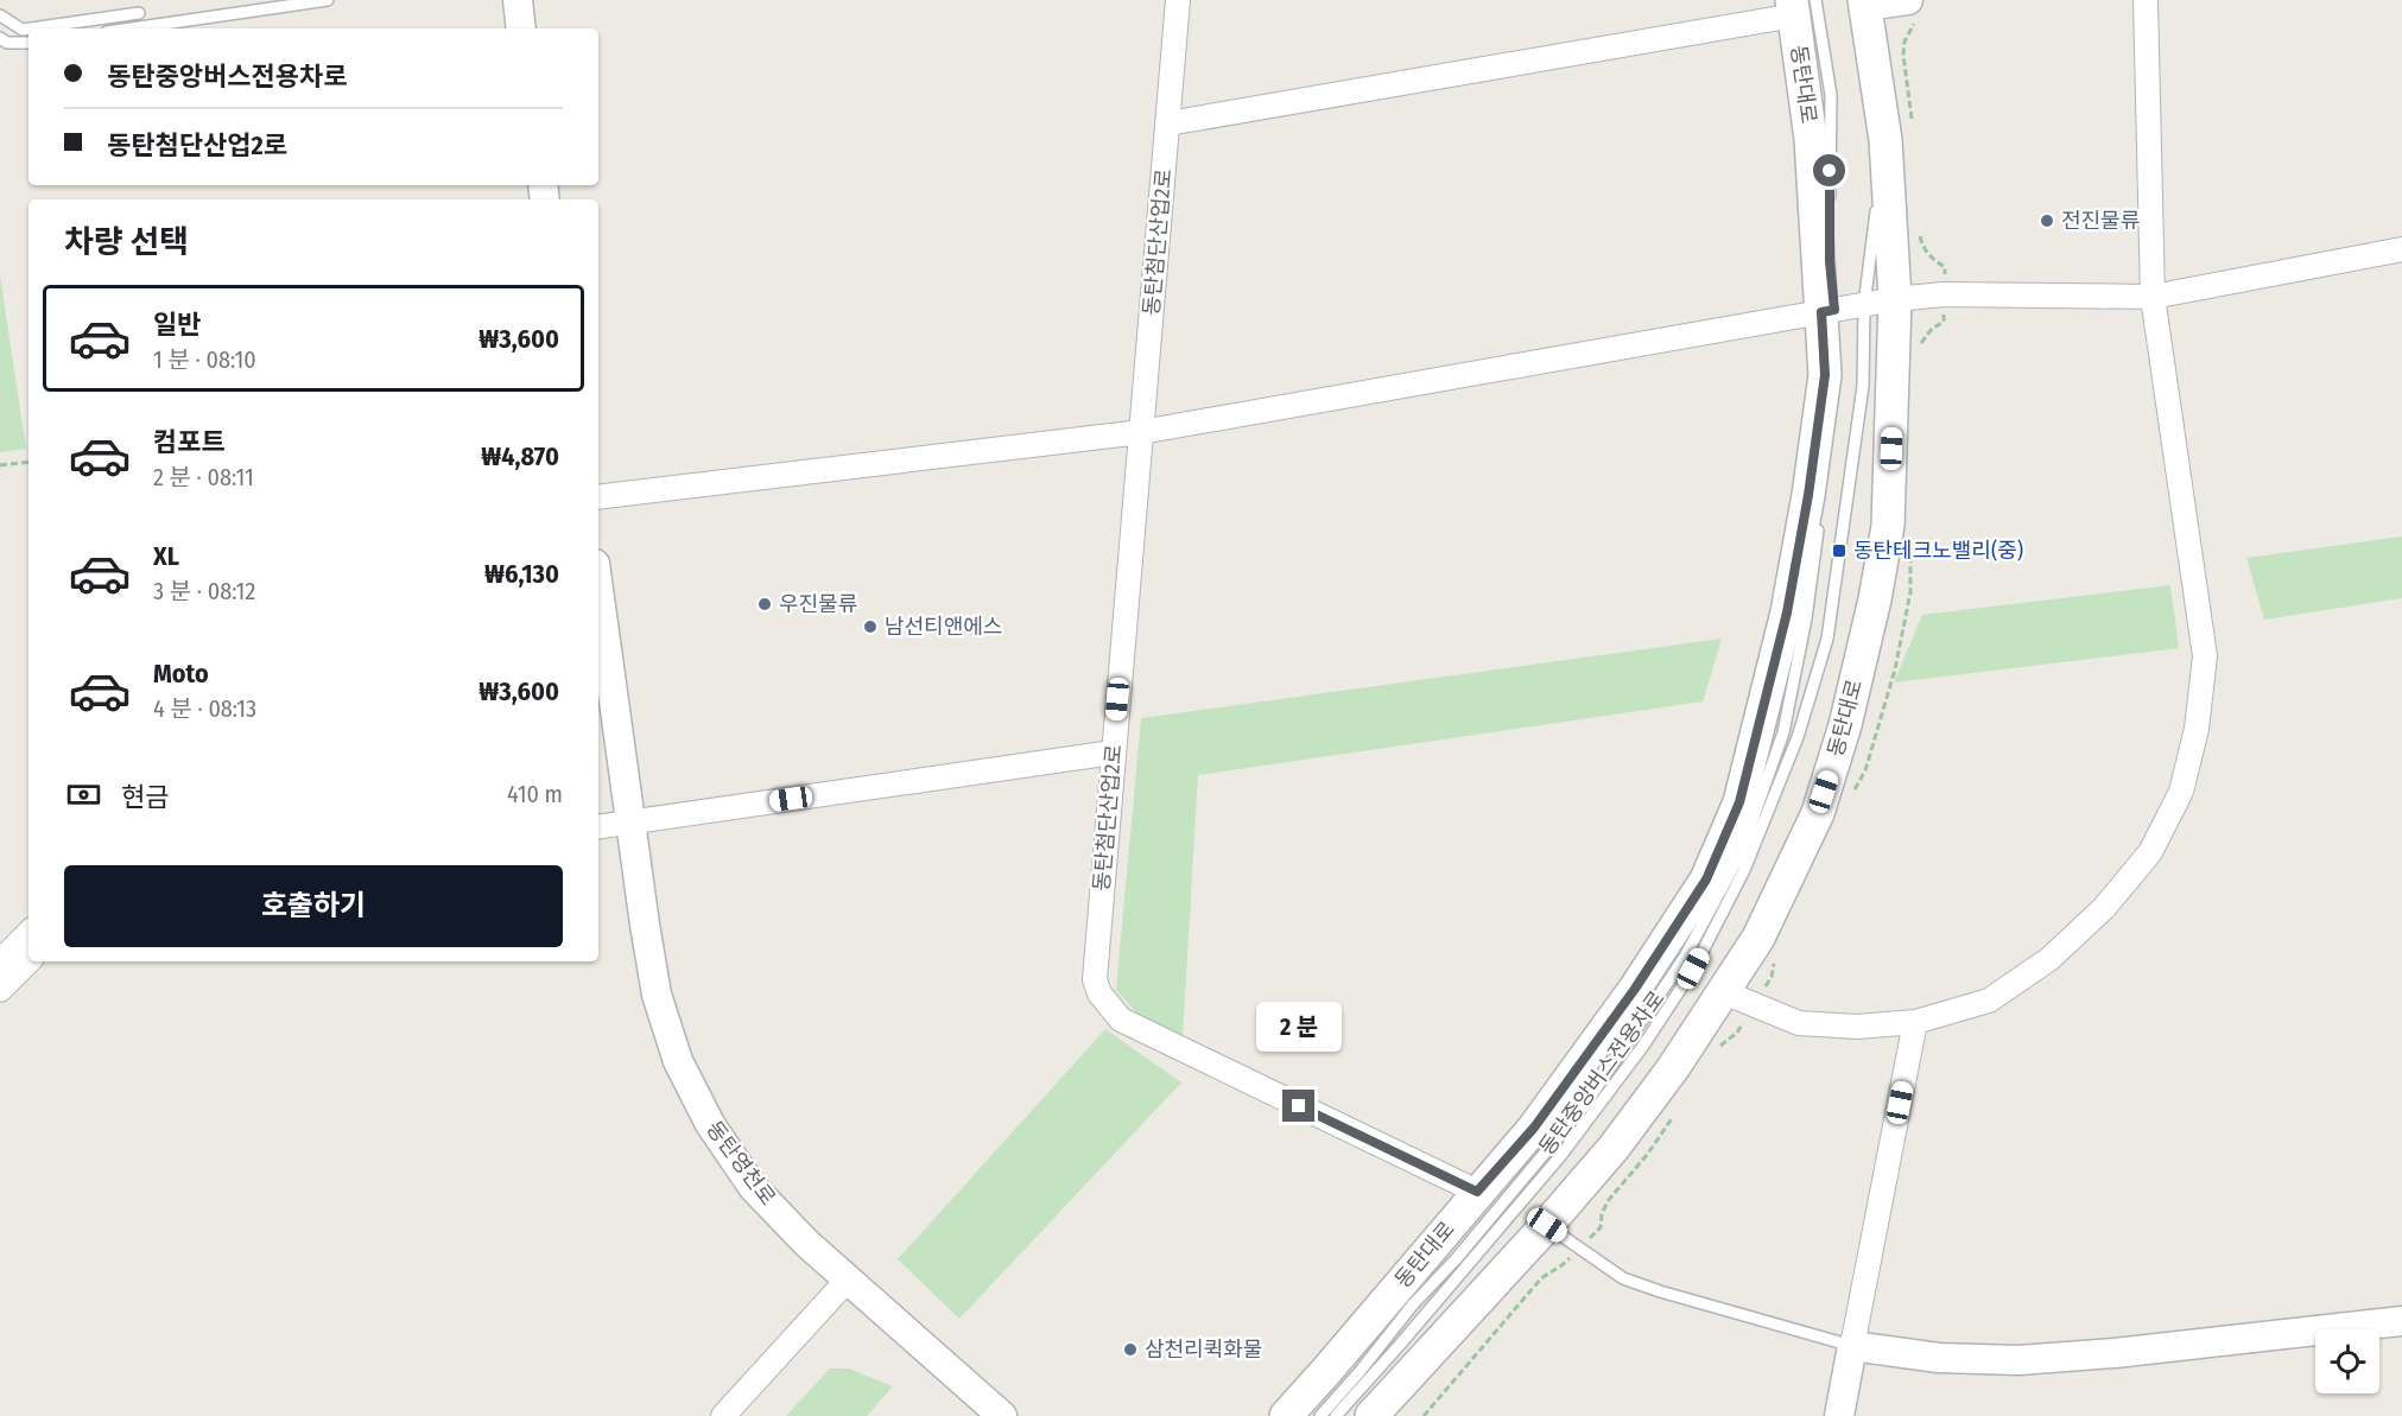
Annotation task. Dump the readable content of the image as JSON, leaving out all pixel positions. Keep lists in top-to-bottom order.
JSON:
{
  "streets": {
    "main road": ["동탄대로"],
    "street": ["동탄첨단산업2로", "동탄영천로"],
    "lane": ["동탄중앙버스전용차로"]
  },
  "crossings": [
    ["동탄대로", "동탄첨단산업2로"]
  ],
  "places": {
    "other": [
      "전진물류",
      "우진물류",
      "남선티앤에스",
      "삼천리퀵화물"
    ],
    "transit": ["동탄테크노밸리(중)"]
  },
  "page": {
    "banner": ["동탄중앙버스전용차로", "동탄첨단산업2로"],
    "heading": "차량 선택",
    "list": [
      {
        "name": "일반",
        "note": "1 분 · 08:10",
        "value": "₩3,600"
      },
      {
        "name": "컴포트",
        "note": "2 분 · 08:11",
        "value": "₩4,870"
      },
      {
        "name": "XL",
        "note": "3 분 · 08:12",
        "value": "₩6,130"
      },
      {
        "name": "Moto",
        "note": "4 분 · 08:13",
        "value": "₩3,600"
      }
    ],
    "pay": ["현금", "410 m"],
    "buttons": "호출하기",
    "bubble": "2 분"
  }
}
